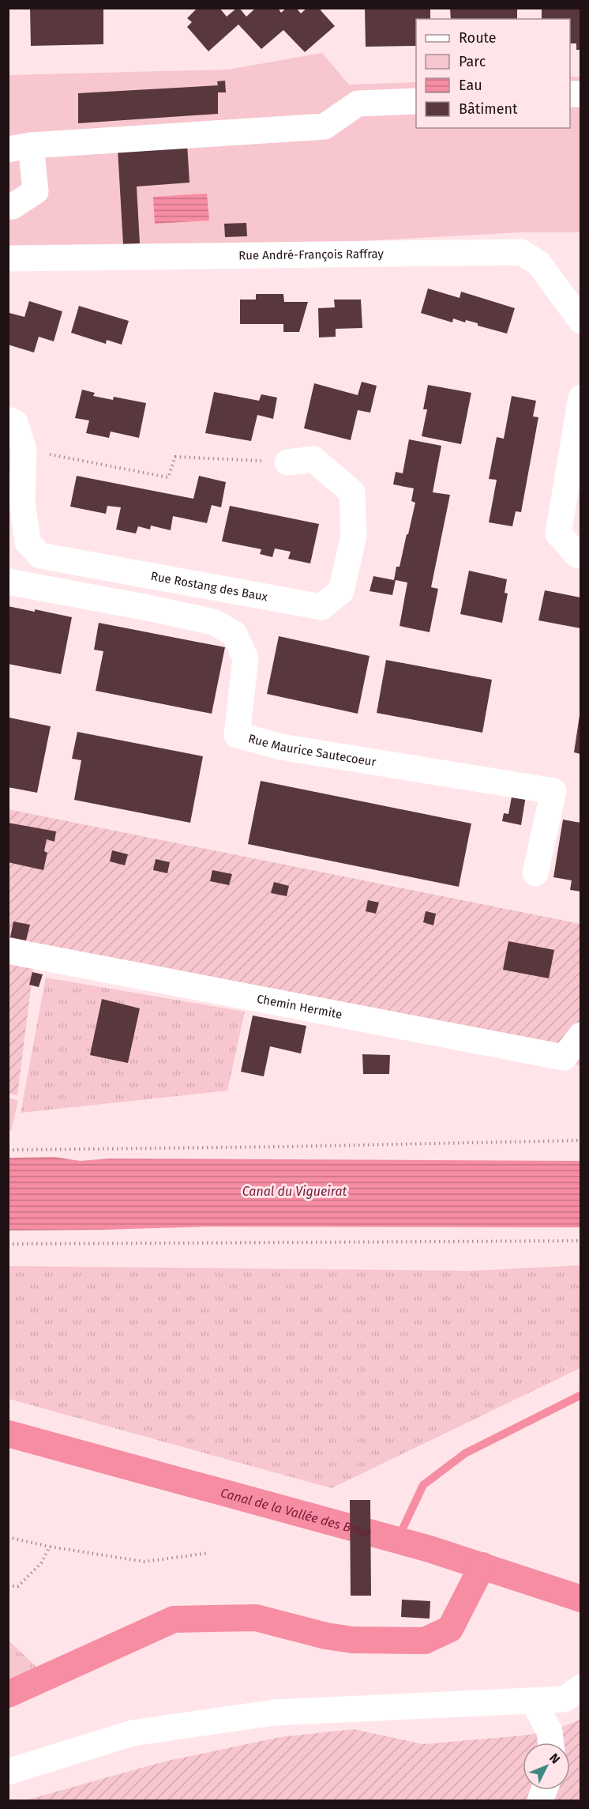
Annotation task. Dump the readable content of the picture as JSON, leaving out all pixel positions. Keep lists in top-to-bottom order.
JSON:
{
  "streets": {
    "street": [
      "Rue André-François Raffray",
      "Rue Rostang des Baux",
      "Rue Maurice Sautecoeur",
      "Chemin Hermite"
    ]
  },
  "water": ["Canal du Vigueirat", "Canal de la Vallée des Baux"],
  "legend": [
    "Route",
    "Parc",
    "Eau",
    "Bâtiment"
  ],
  "north": "top right"
}
